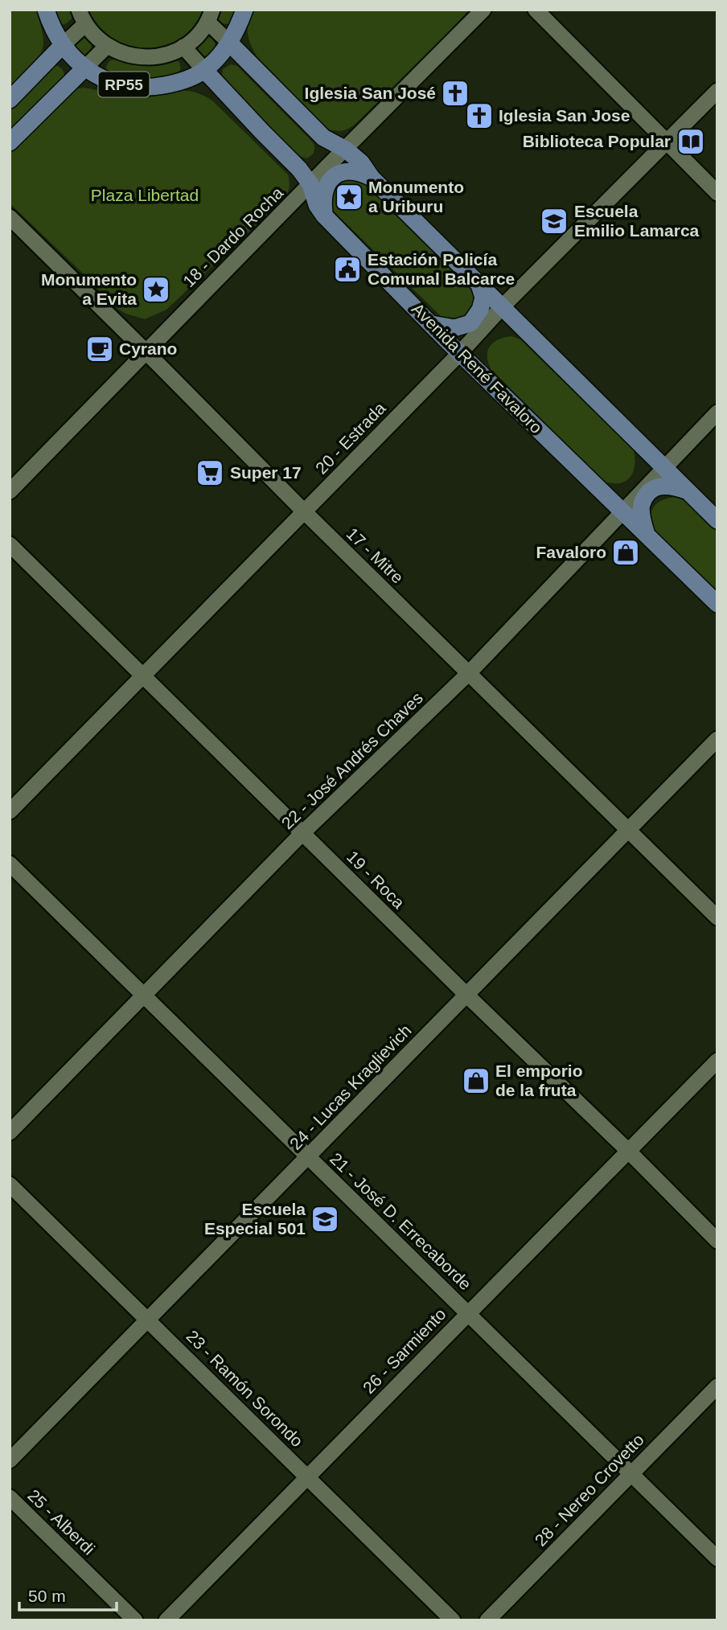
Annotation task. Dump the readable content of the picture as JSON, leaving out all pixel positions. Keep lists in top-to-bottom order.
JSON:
{
  "streets": {
    "main road": ["RP55", "Avenida René Favaloro"],
    "street": [
      "18 - Dardo Rocha",
      "20 - Estrada",
      "17 - Mitre",
      "22 - José Andrés Chaves",
      "19 - Roca",
      "24 - Lucas Kraglievich",
      "21 - José D. Errecaborde",
      "26 - Sarmiento",
      "23 - Ramón Sorondo",
      "28 - Nereo Crovetto",
      "25 - Alberdi"
    ]
  },
  "crossings": [
    ["RP55", "Avenida René Favaloro"],
    ["18 - Dardo Rocha", "Avenida René Favaloro"],
    ["18 - Dardo Rocha", "17 - Mitre"],
    ["Avenida René Favaloro", "20 - Estrada"],
    ["Avenida René Favaloro", "22 - José Andrés Chaves"],
    ["20 - Estrada", "17 - Mitre"],
    ["20 - Estrada", "19 - Roca"],
    ["17 - Mitre", "22 - José Andrés Chaves"],
    ["17 - Mitre", "24 - Lucas Kraglievich"],
    ["22 - José Andrés Chaves", "19 - Roca"],
    ["22 - José Andrés Chaves", "21 - José D. Errecaborde"],
    ["19 - Roca", "24 - Lucas Kraglievich"],
    ["19 - Roca", "26 - Sarmiento"],
    ["24 - Lucas Kraglievich", "21 - José D. Errecaborde"],
    ["24 - Lucas Kraglievich", "23 - Ramón Sorondo"],
    ["21 - José D. Errecaborde", "26 - Sarmiento"],
    ["21 - José D. Errecaborde", "28 - Nereo Crovetto"],
    ["26 - Sarmiento", "23 - Ramón Sorondo"]
  ],
  "parks": ["Plaza Libertad"],
  "places": {
    "church": ["Iglesia San José", "Iglesia San Jose"],
    "library": ["Biblioteca Popular"],
    "place": ["Monumento a Uriburu", "Monumento a Evita"],
    "school or university": ["Escuela Emilio Lamarca", "Escuela Especial 501"],
    "public building": ["Estación Policía Comunal Balcarce"],
    "cafe": ["Cyrano"],
    "supermarket": ["Super 17"],
    "shop": ["Favaloro", "El emporio de la fruta"]
  },
  "scale_bar": "50 m"
}
